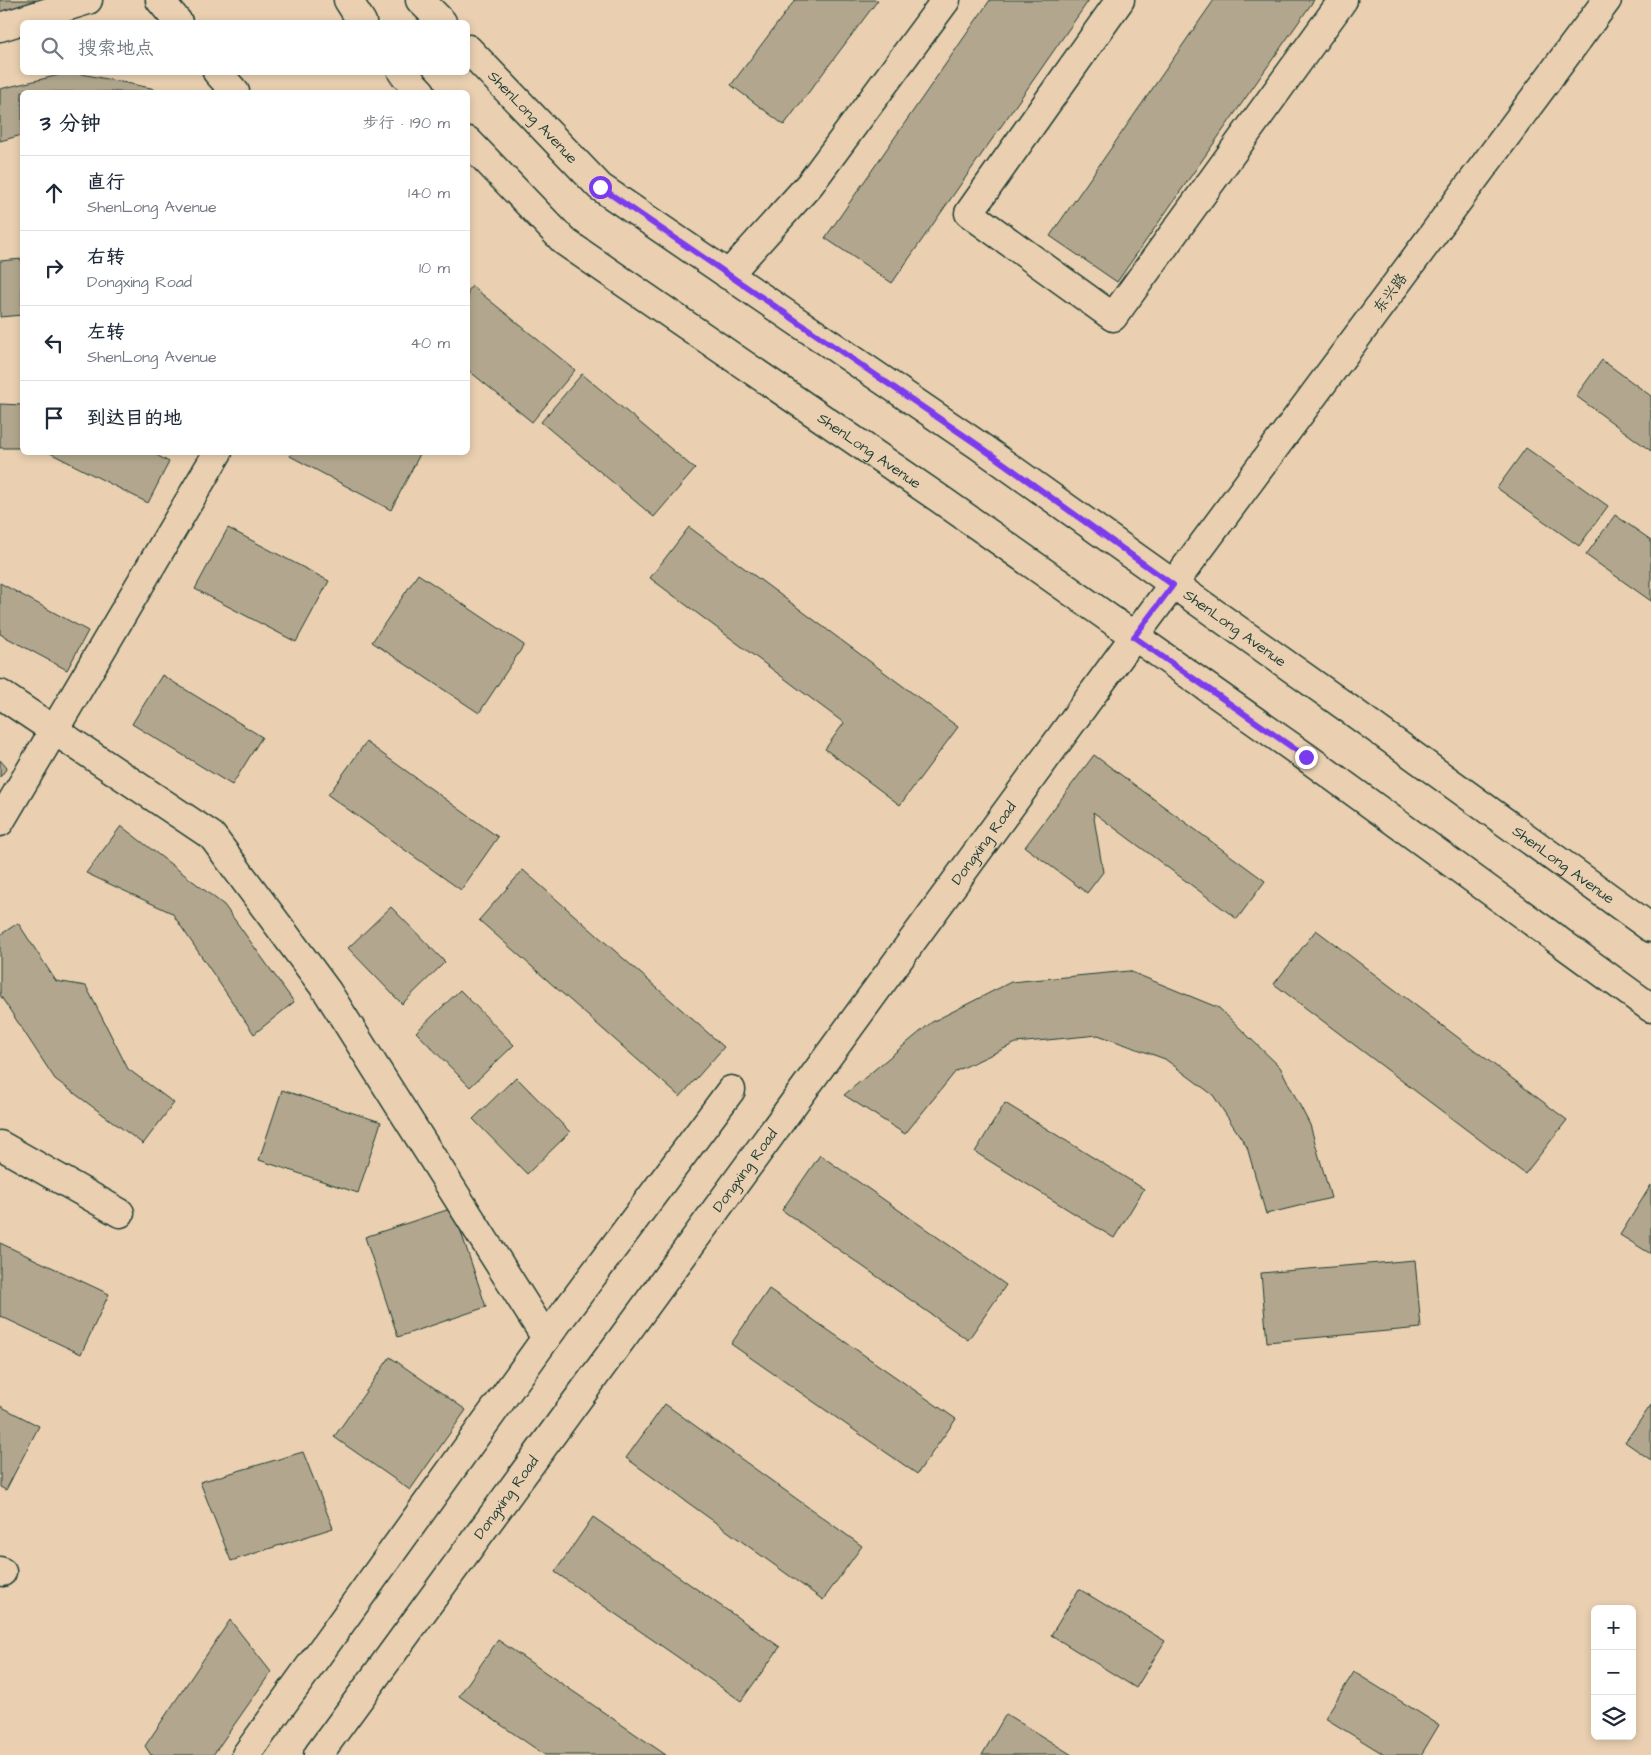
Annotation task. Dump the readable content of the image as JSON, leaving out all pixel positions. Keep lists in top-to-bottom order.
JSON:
{
  "streets": {
    "main road": ["ShenLong Avenue", "东兴路", "Dongxing Road"]
  },
  "crossings": [
    ["ShenLong Avenue", "东兴路"],
    ["ShenLong Avenue", "Dongxing Road"],
    ["东兴路", "Dongxing Road"]
  ],
  "page": {
    "search": "搜索地点",
    "heading": ["3 分钟", "步行 · 190 m"],
    "list": [
      ["直行", "ShenLong Avenue", "140 m"],
      ["右转", "Dongxing Road", "10 m"],
      ["左转", "ShenLong Avenue", "40 m"],
      "到达目的地"
    ],
    "map_buttons": ["+", "−"]
  }
}
